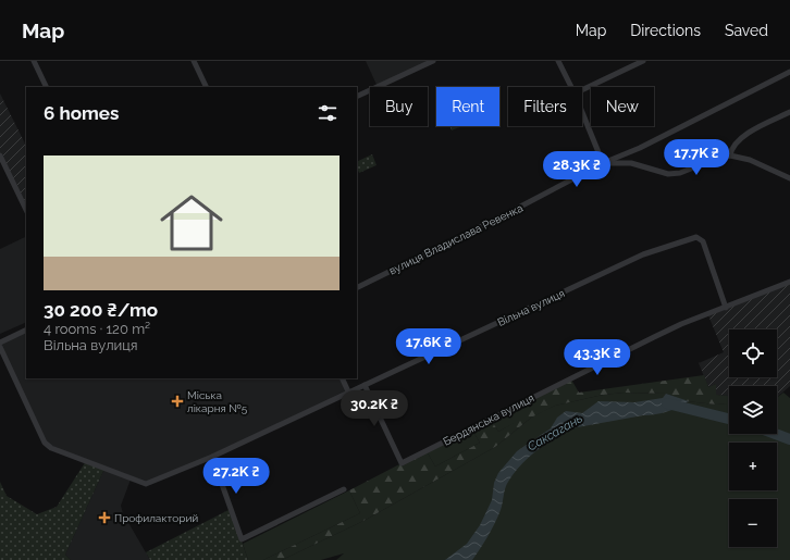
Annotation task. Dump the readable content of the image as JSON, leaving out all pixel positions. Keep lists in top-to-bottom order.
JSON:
{
  "streets": {
    "street": ["вулиця Владислава Ревенка", "Вільна вулиця", "Бердянська вулиця"]
  },
  "crossings": [
    ["Вільна вулиця", "Бердянська вулиця"]
  ],
  "water": ["Саксагань"],
  "places": {
    "health": ["Міська лікарня №5", "Профилакторий"]
  },
  "page": {
    "header": "Map",
    "nav": ["Map", "Directions", "Saved"],
    "chip": [
      "Buy",
      "Rent",
      "Filters",
      "New"
    ],
    "heading": "6 homes",
    "price": [
      "17.7K ₴",
      "28.3K ₴",
      "17.6K ₴",
      "43.3K ₴",
      "30.2K ₴",
      "27.2K ₴"
    ],
    "list": [
      {
        "name": "30 200 ₴/mo",
        "note": "4 rooms · 120 m² · Вільна вулиця"
      }
    ],
    "map_buttons": ["+", "−"]
  }
}
